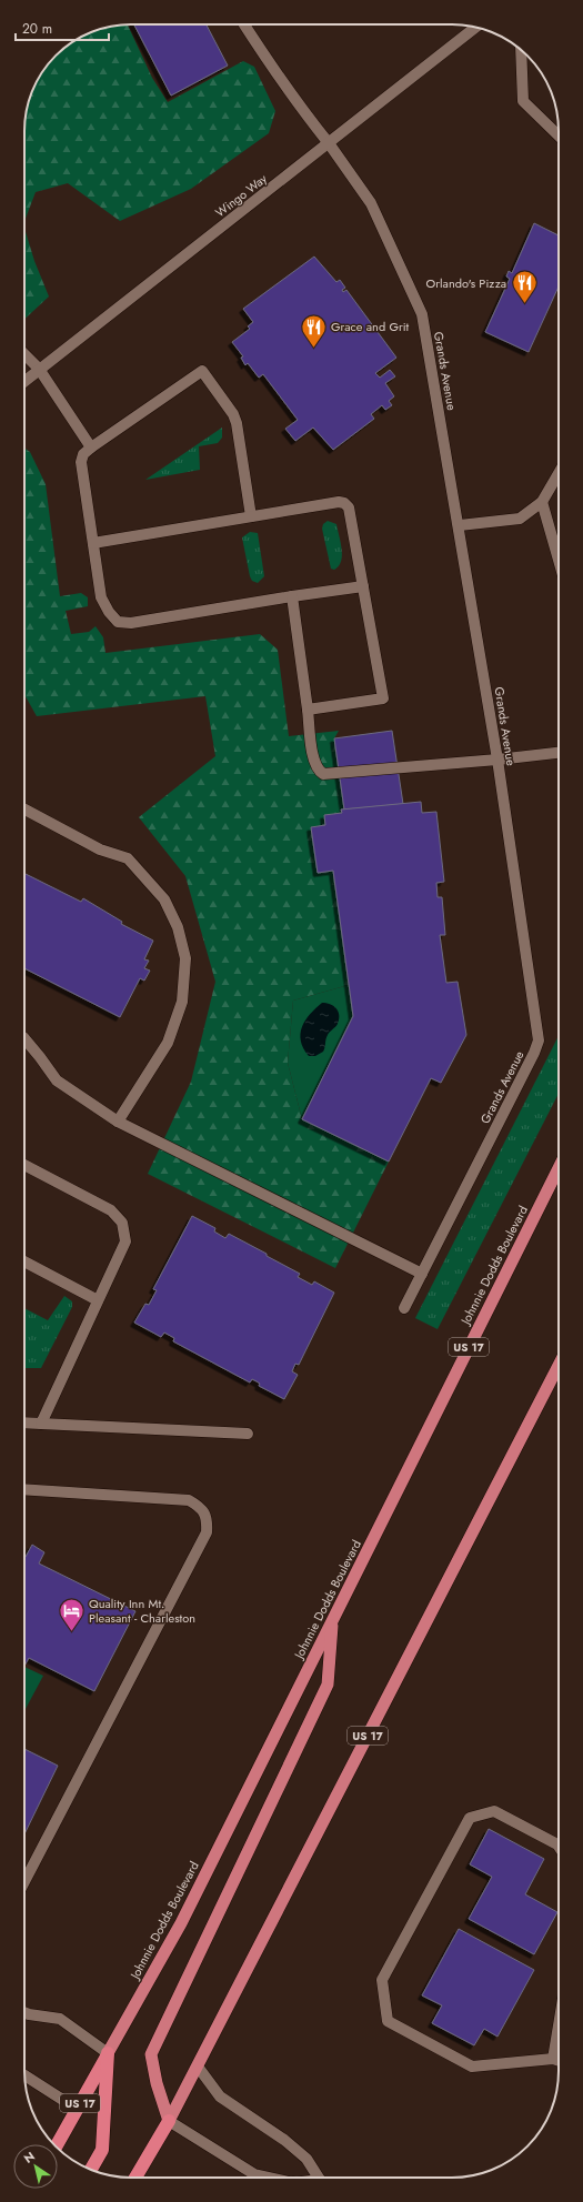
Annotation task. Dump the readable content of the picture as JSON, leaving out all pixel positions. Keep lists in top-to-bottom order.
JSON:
{
  "streets": {
    "highway": ["Johnnie Dodds Boulevard", "US 17"],
    "street": ["Wingo Way", "Grands Avenue"]
  },
  "crossings": [
    ["Wingo Way", "Grands Avenue"],
    ["Johnnie Dodds Boulevard", "US 17"]
  ],
  "places": {
    "restaurant": ["Orlando's Pizza", "Grace and Grit"],
    "hotel": ["Quality Inn Mt. Pleasant - Charleston"]
  },
  "scale_bar": "20 m",
  "north": "top left"
}
